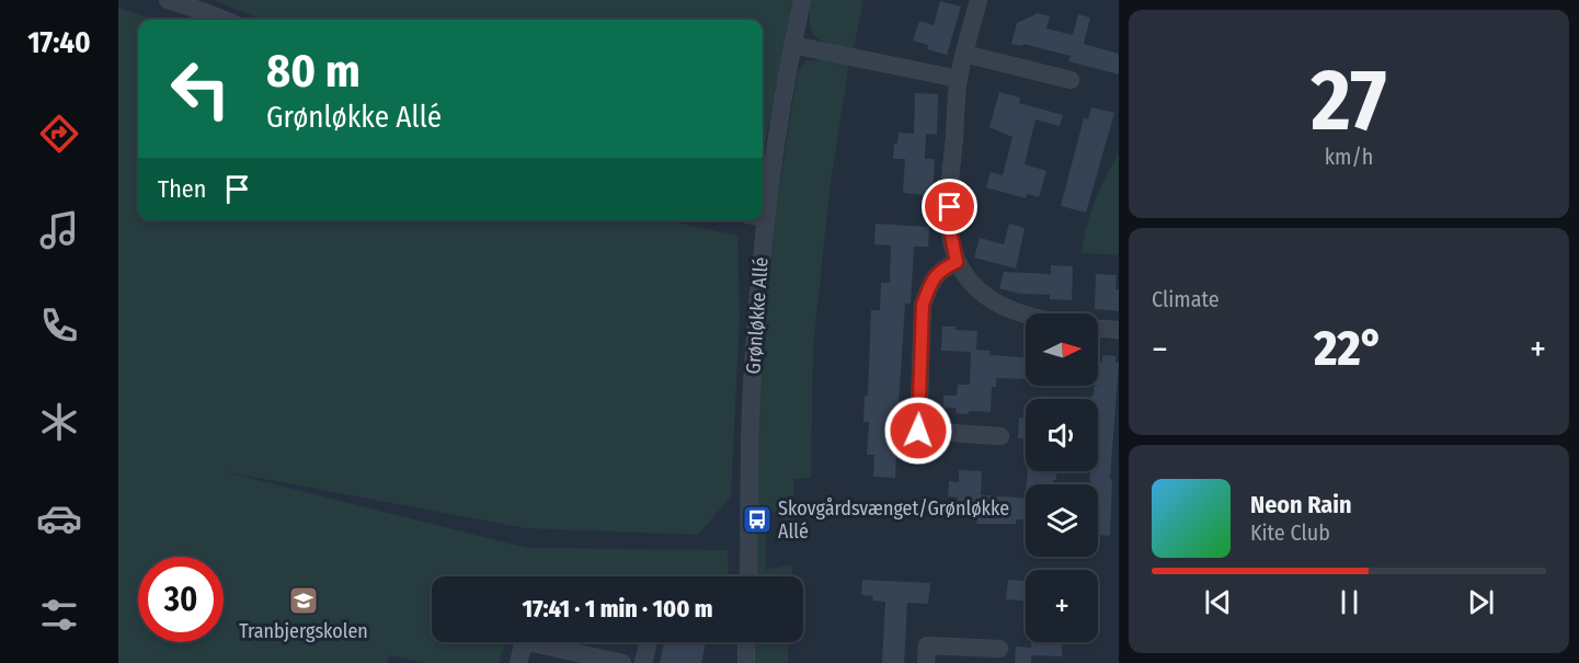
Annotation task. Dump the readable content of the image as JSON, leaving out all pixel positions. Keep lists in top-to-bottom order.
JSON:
{
  "streets": {
    "street": ["Grønløkke Allé"]
  },
  "places": {
    "bus stop": ["Skovgårdsvænget/Grønløkke Allé"],
    "school or university": ["Tranbjergskolen"]
  },
  "north": "right",
  "page": {
    "tabs": "17:40",
    "tile": [
      ["27", "km/h"],
      "Climate"
    ],
    "turn": ["80 m", "Grønløkke Allé"],
    "then": "Then",
    "map_buttons": "+",
    "heat": ["−", "22°", "+"],
    "song": ["Neon Rain", "Kite Club"],
    "limit": "30",
    "trip": "17:41 · 1 min · 100 m"
  }
}
